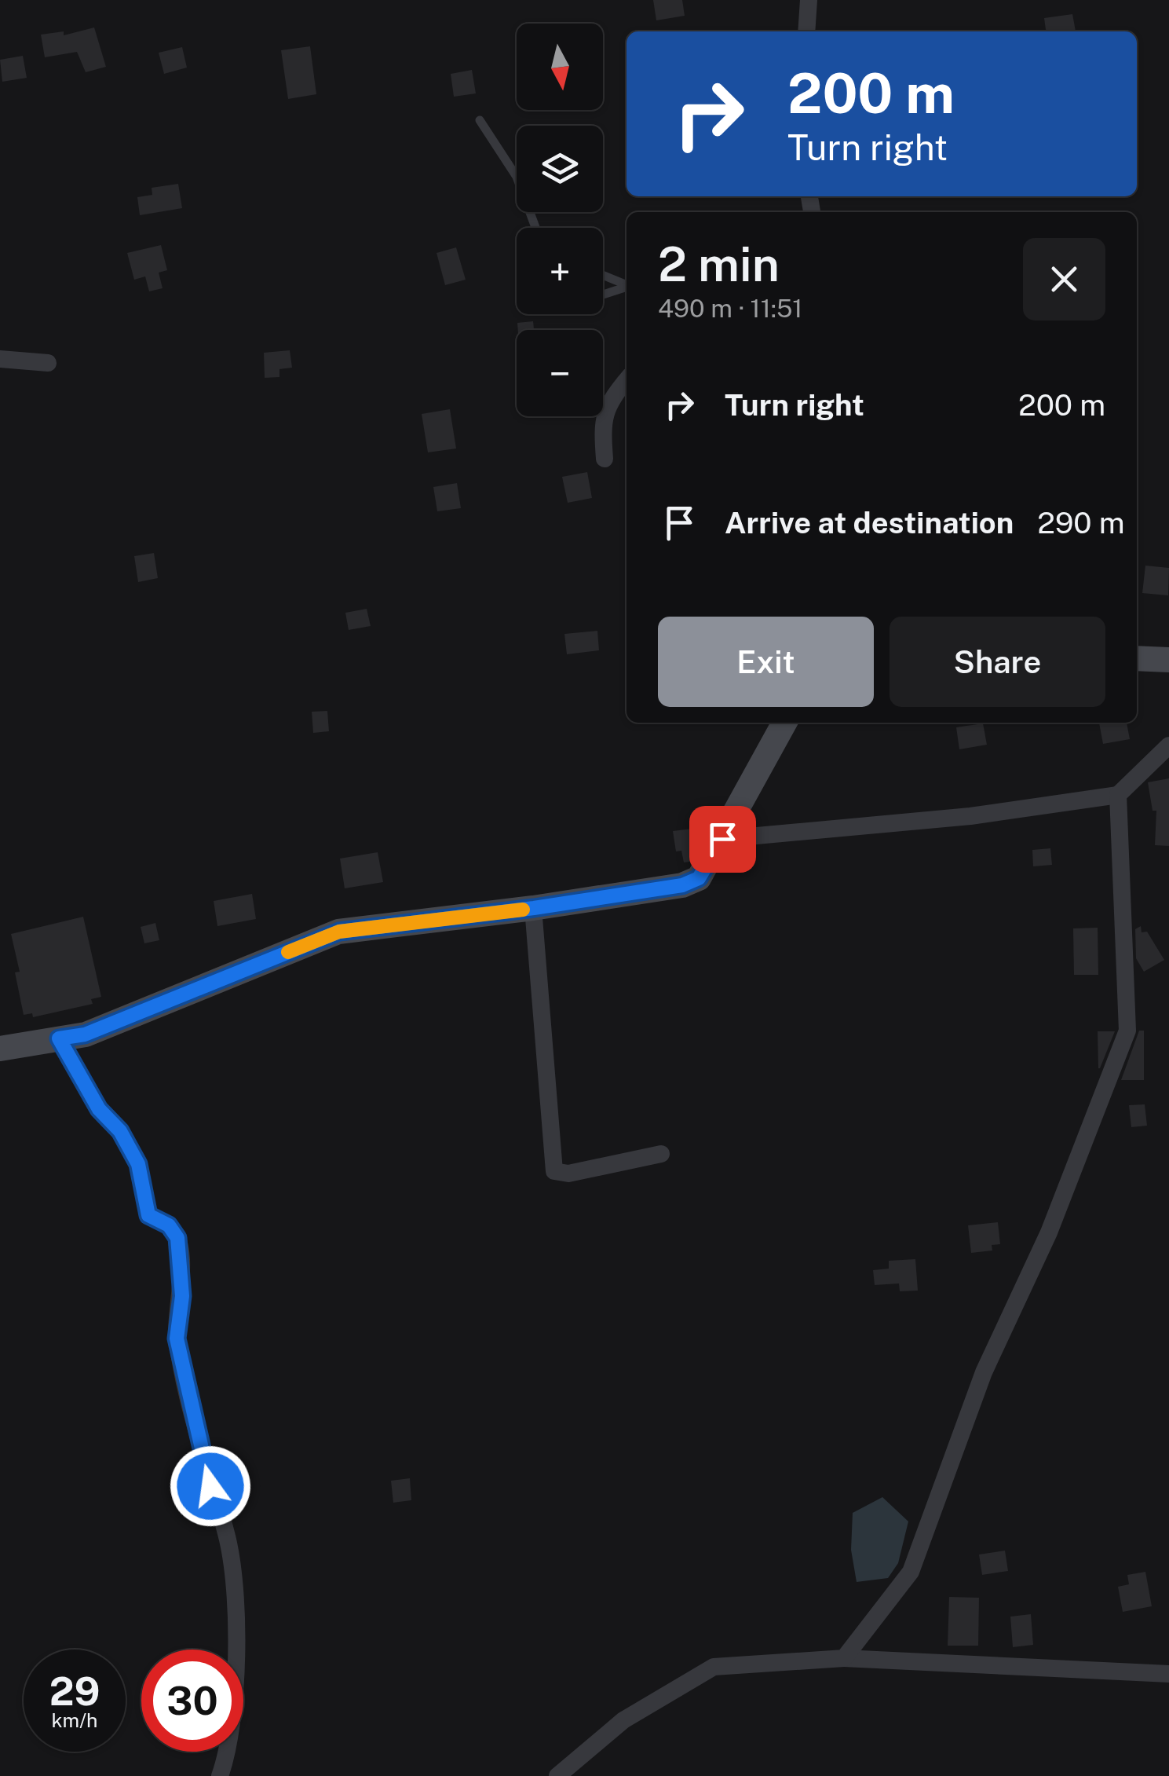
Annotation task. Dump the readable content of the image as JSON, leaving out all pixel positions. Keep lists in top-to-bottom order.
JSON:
{
  "north": "bottom",
  "page": {
    "map_buttons": ["+", "−"],
    "turn": ["200 m", "Turn right"],
    "heading": ["2 min", "490 m · 11:51"],
    "list": [
      {
        "name": "Turn right",
        "value": "200 m"
      },
      {
        "name": "Arrive at destination",
        "value": "290 m"
      }
    ],
    "buttons": ["Exit", "Share"],
    "speed": "29 km/h",
    "limit": "30"
  }
}
